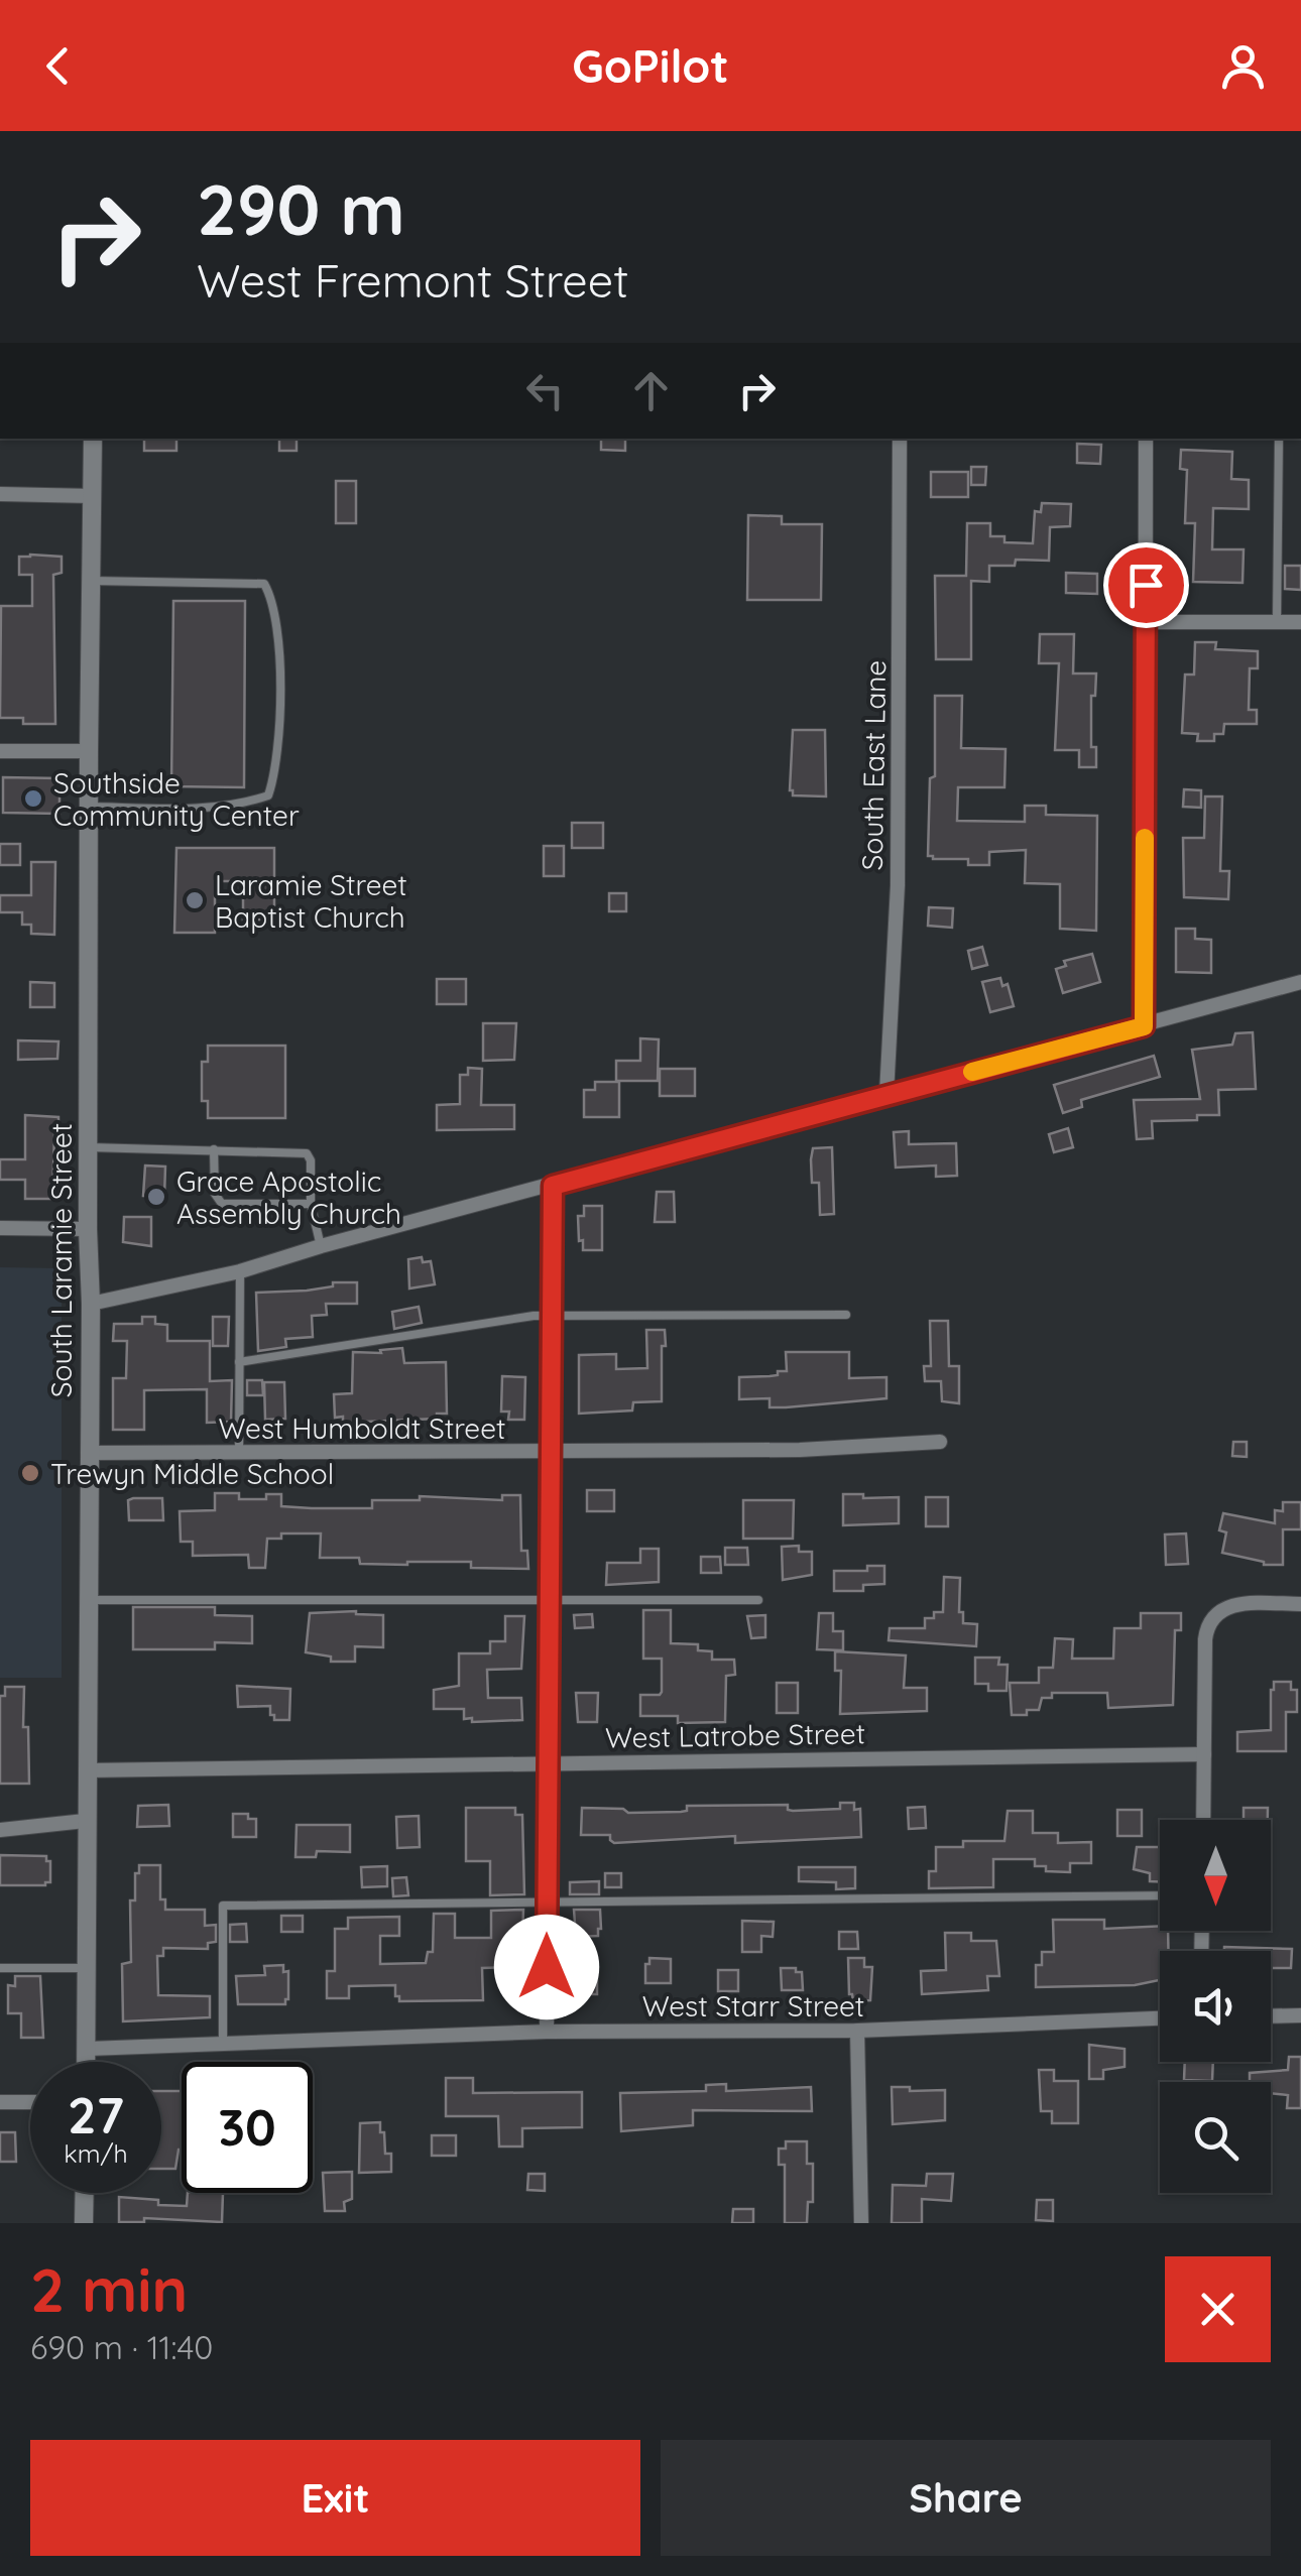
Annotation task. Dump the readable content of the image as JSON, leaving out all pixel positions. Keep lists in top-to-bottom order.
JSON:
{
  "streets": {
    "street": [
      "South East Lane",
      "South Laramie Street",
      "West Humboldt Street",
      "West Latrobe Street",
      "West Starr Street"
    ]
  },
  "crossings": [
    ["South Laramie Street", "West Humboldt Street"],
    ["South Laramie Street", "West Latrobe Street"],
    ["South Laramie Street", "West Starr Street"]
  ],
  "places": [
    "Southside Community Center",
    "Laramie Street Baptist Church",
    "Grace Apostolic Assembly Church",
    "Trewyn Middle School"
  ],
  "north": "bottom",
  "page": {
    "header": "GoPilot",
    "turn": ["290 m", "West Fremont Street"],
    "speed": "27 km/h",
    "limit": "30",
    "heading": ["2 min", "690 m · 11:40"],
    "buttons": ["Exit", "Share"]
  }
}
